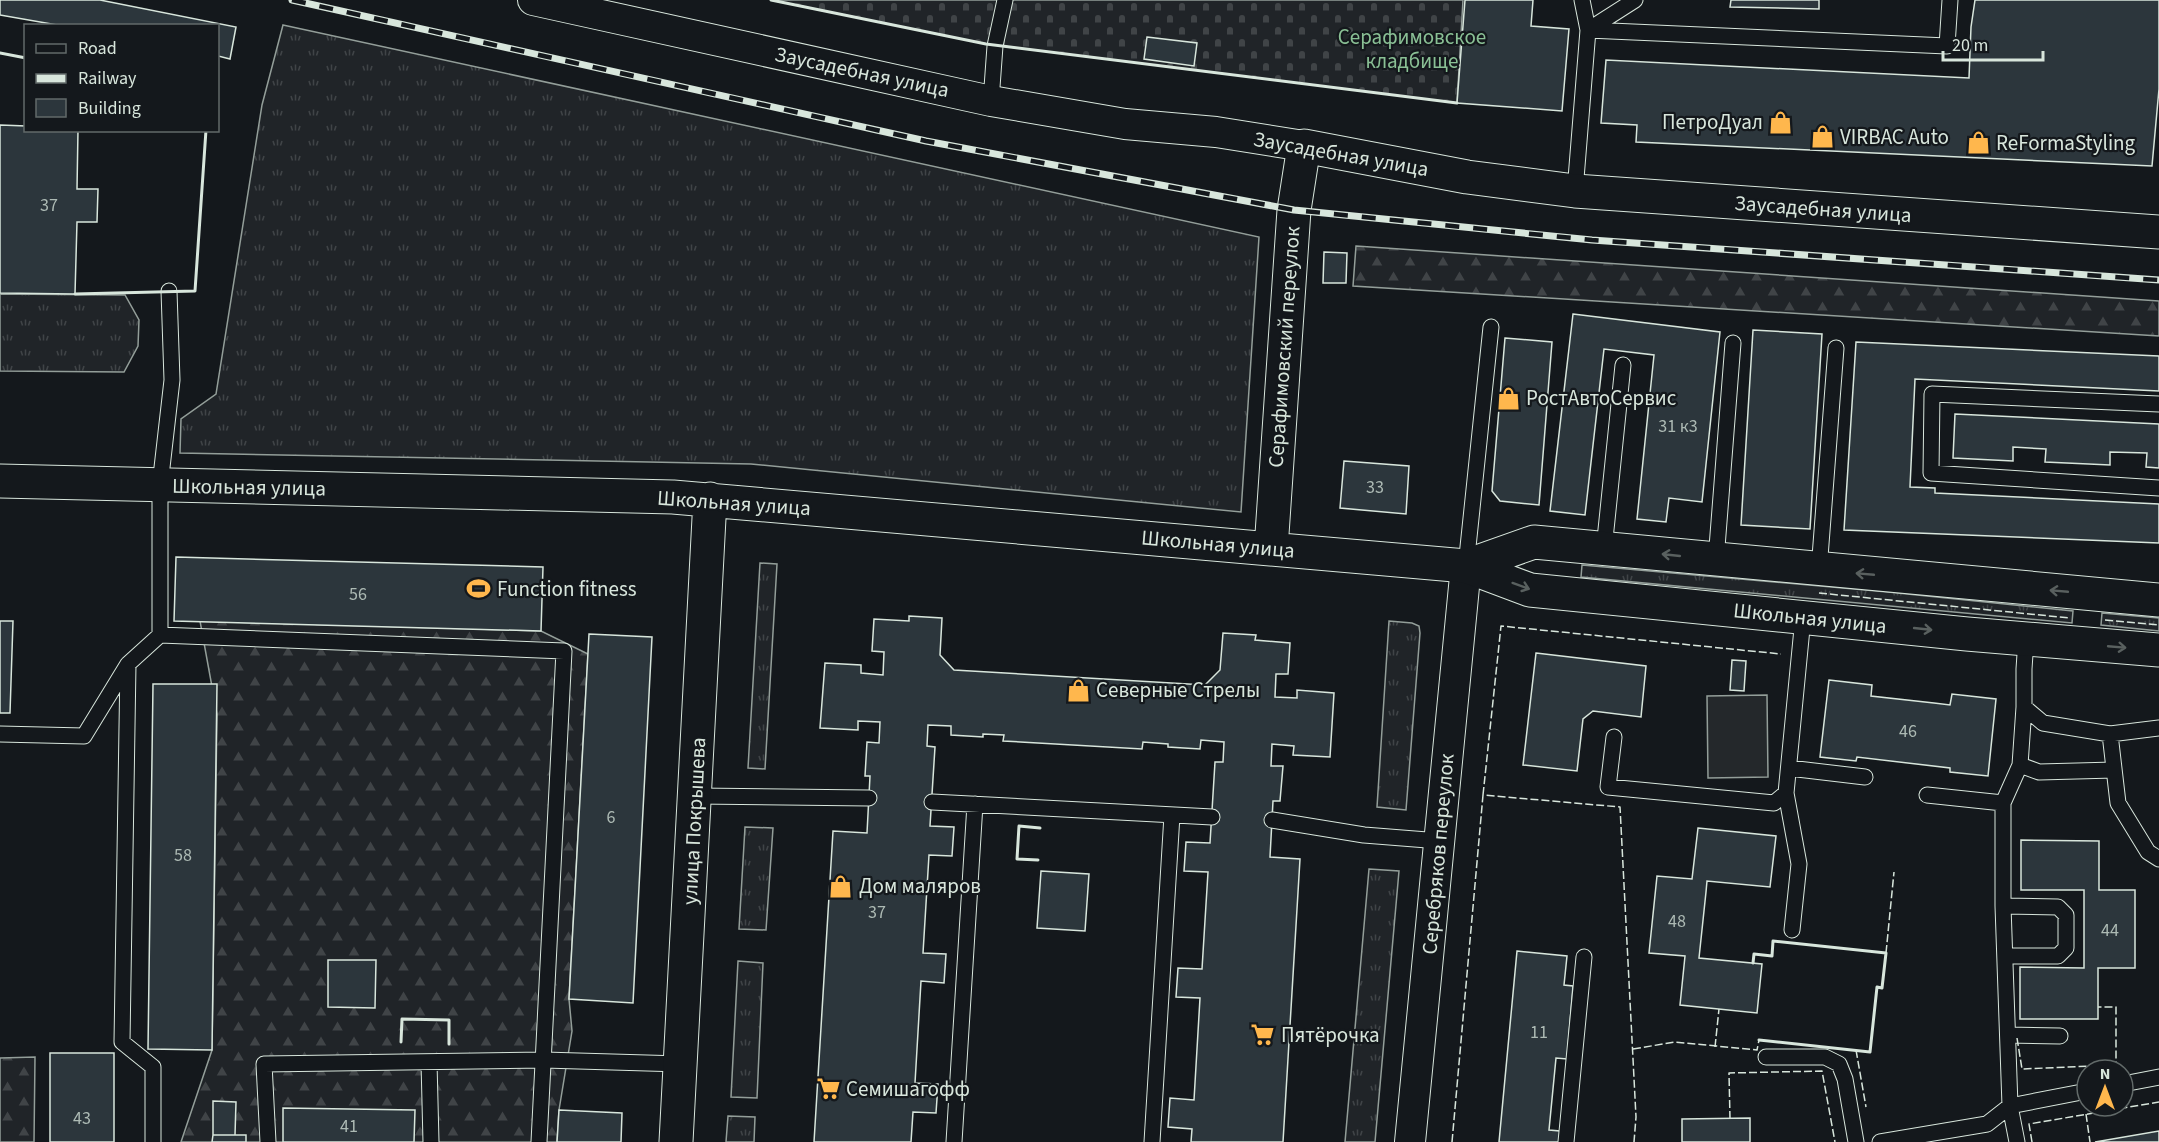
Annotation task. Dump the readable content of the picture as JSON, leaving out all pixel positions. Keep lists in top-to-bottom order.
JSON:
{
  "streets": {
    "street": [
      "Заусадебная улица",
      "Серафимовский переулок",
      "Школьная улица",
      "улица Покрышева",
      "Серебряков переулок"
    ]
  },
  "crossings": [
    ["Заусадебная улица", "Серафимовский переулок"],
    ["Серафимовский переулок", "Школьная улица"],
    ["Школьная улица", "улица Покрышева"],
    ["Школьная улица", "Серебряков переулок"]
  ],
  "parks": ["Серафимовское кладбище"],
  "places": {
    "shop": [
      "ПетроДуал",
      "VIRBAC Auto",
      "ReFormaStyling",
      "РостАвтоСервис",
      "Северные Стрелы",
      "Дом маляров"
    ],
    "sports": ["Function fitness"],
    "supermarket": ["Пятёрочка", "Семишагофф"]
  },
  "house_numbers": [
    "37",
    "31 к3",
    "33",
    "56",
    "46",
    "6",
    "58",
    "37",
    "48",
    "44",
    "11",
    "43",
    "41"
  ],
  "legend": ["Road", "Railway", "Building"],
  "scale_bar": "20 m",
  "north": "top"
}
